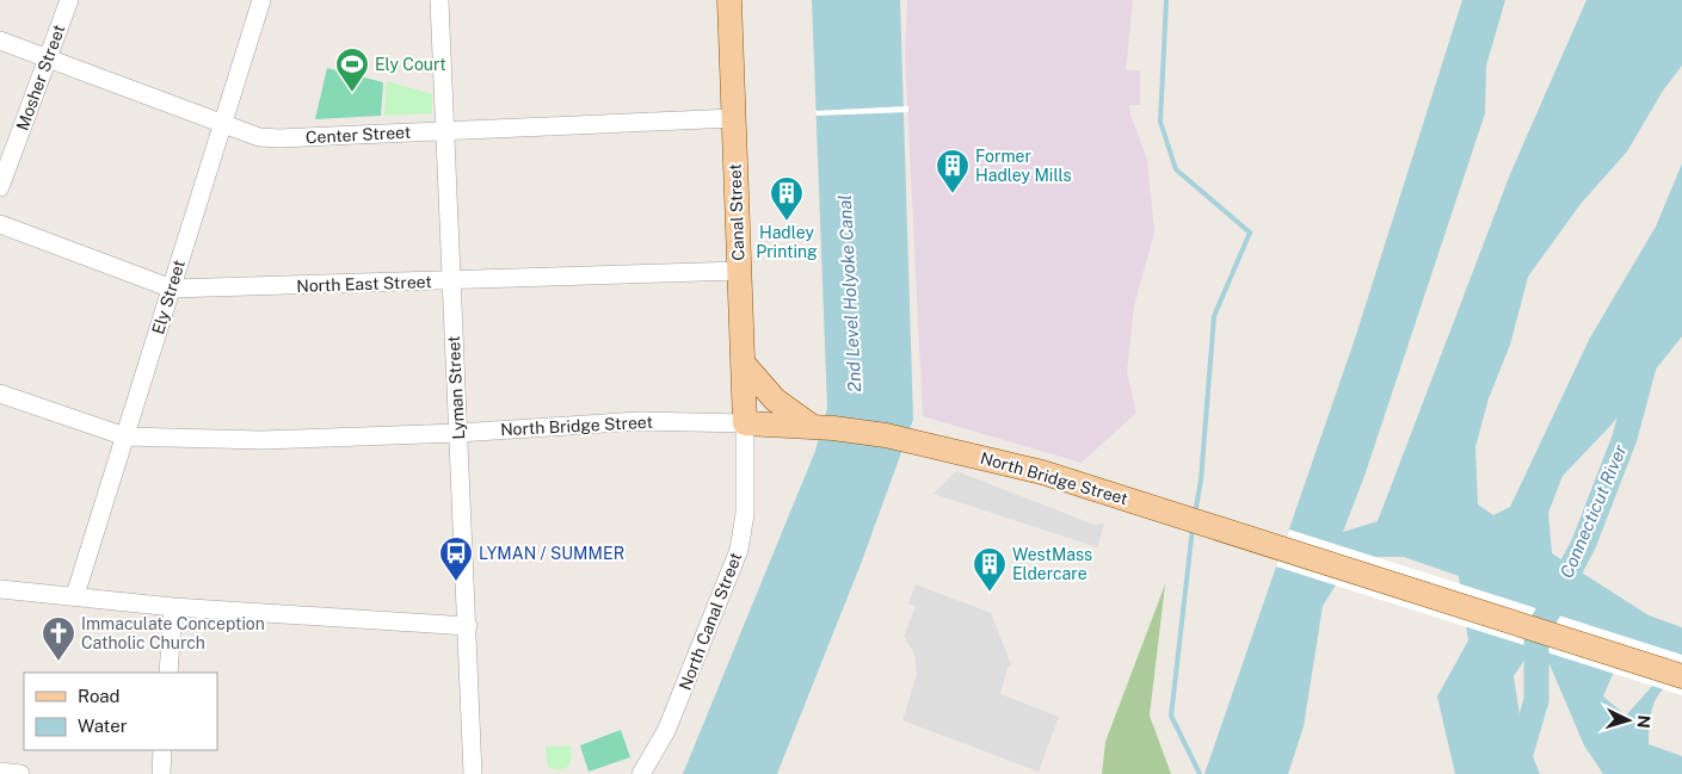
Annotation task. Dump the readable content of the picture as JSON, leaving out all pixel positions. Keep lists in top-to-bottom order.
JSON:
{
  "streets": {
    "main road": ["Canal Street", "North Bridge Street"],
    "street": [
      "Mosher Street",
      "Center Street",
      "North East Street",
      "Ely Street",
      "Lyman Street",
      "North Canal Street"
    ]
  },
  "crossings": [
    ["Mosher Street", "Center Street"],
    ["Center Street", "Canal Street"],
    ["Center Street", "Ely Street"],
    ["Center Street", "Lyman Street"],
    ["Canal Street", "North East Street"],
    ["Canal Street", "North Bridge Street"],
    ["Canal Street", "North Canal Street"],
    ["North East Street", "Ely Street"],
    ["North East Street", "Lyman Street"],
    ["Ely Street", "North Bridge Street"],
    ["Lyman Street", "North Bridge Street"],
    ["North Bridge Street", "North Canal Street"]
  ],
  "water": ["2nd Level Holyoke Canal", "Connecticut River"],
  "places": {
    "sports": ["Ely Court"],
    "building": ["Former Hadley Mills", "Hadley Printing", "WestMass Eldercare"],
    "bus stop": ["LYMAN / SUMMER"],
    "church": ["Immaculate Conception Catholic Church"]
  },
  "legend": ["Road", "Water"],
  "north": "right"
}
